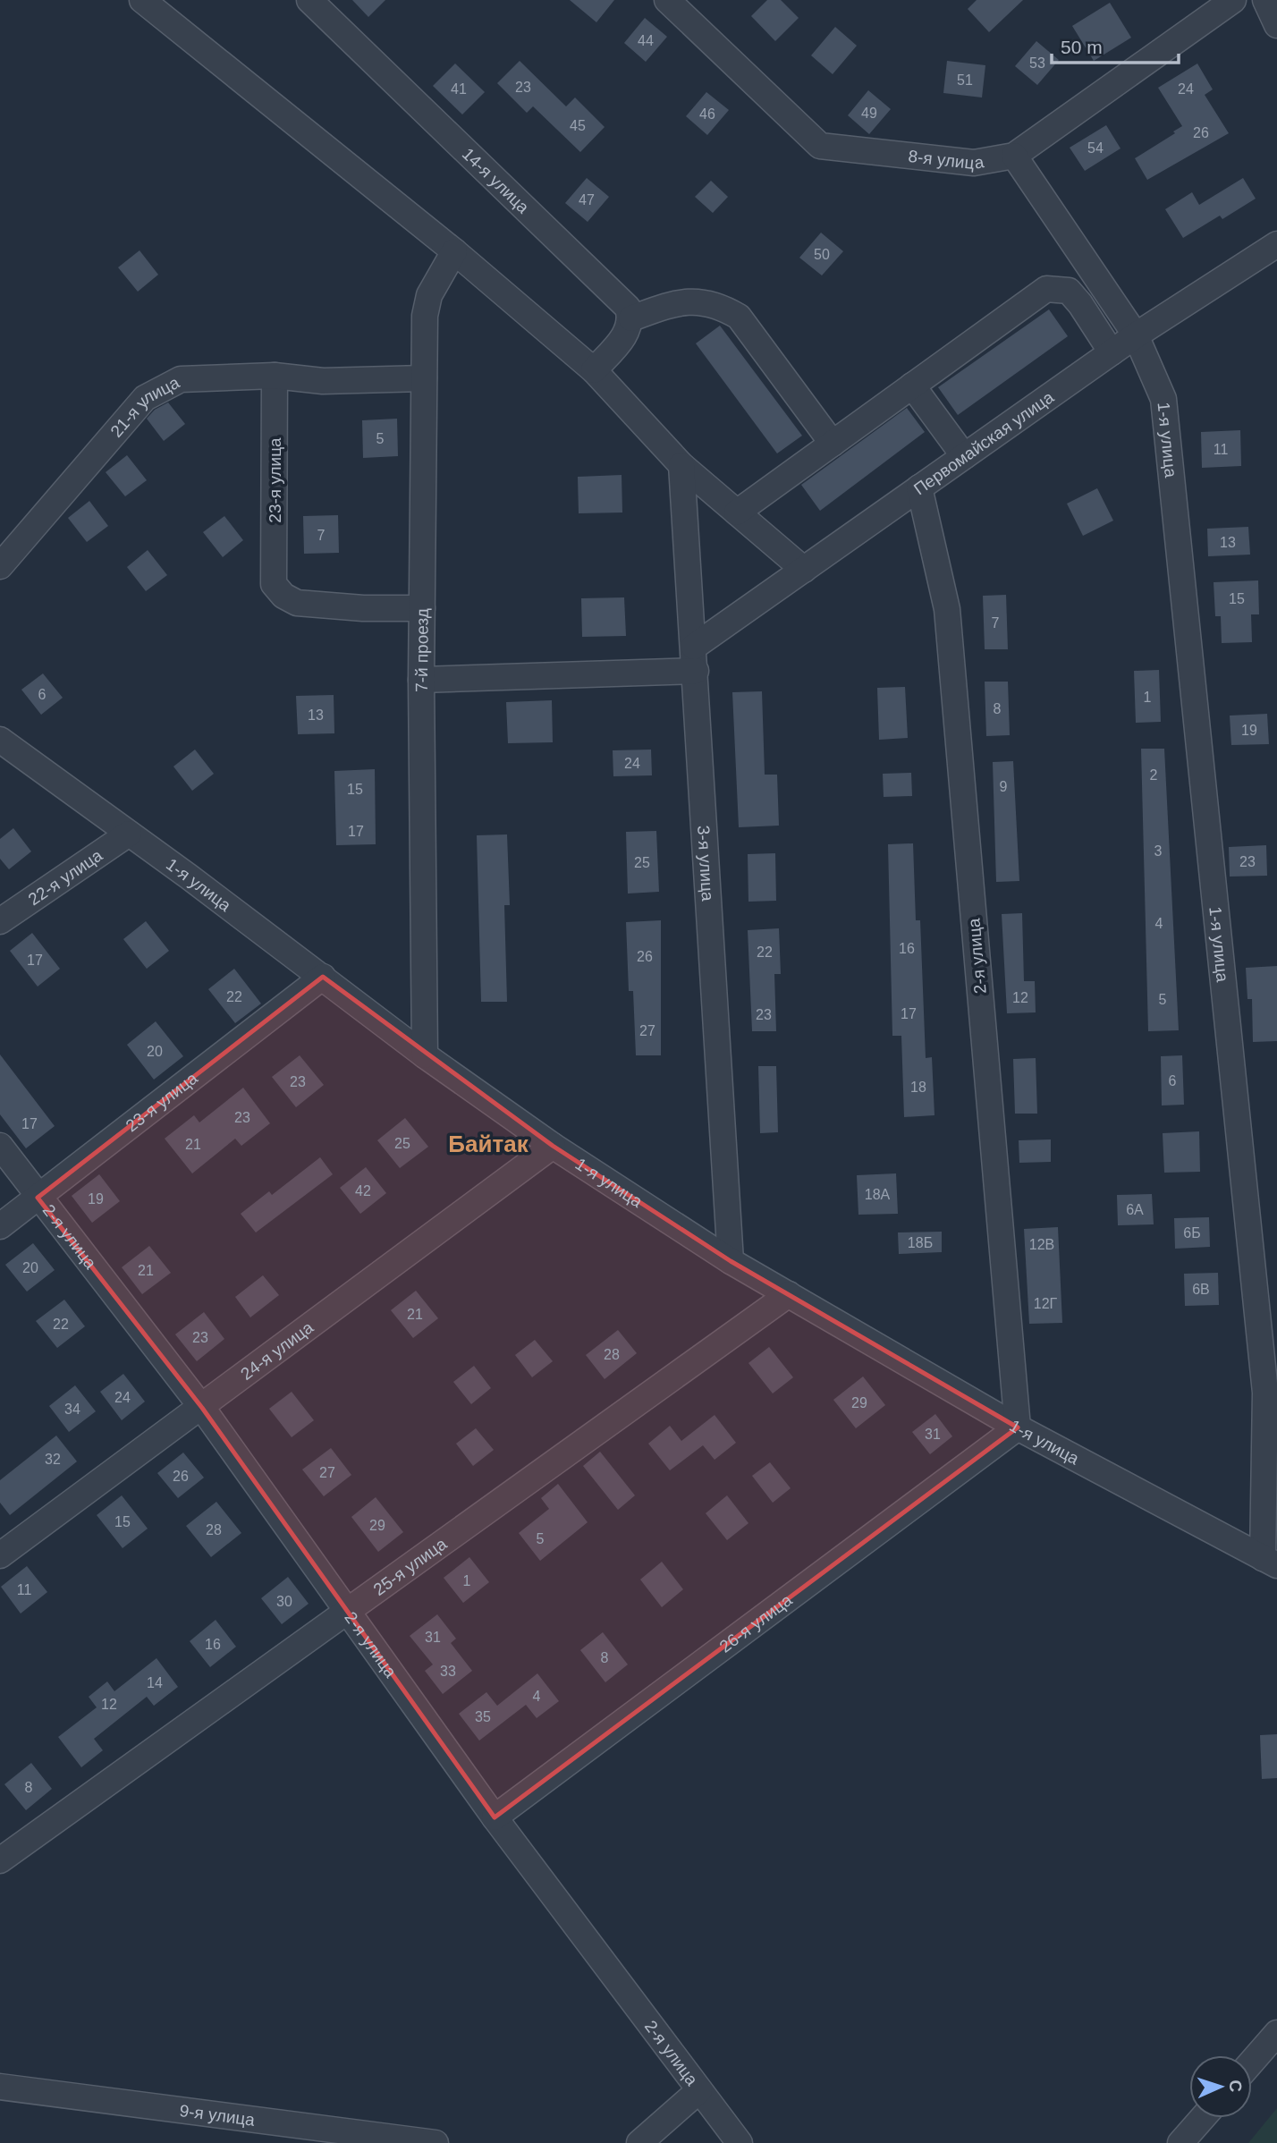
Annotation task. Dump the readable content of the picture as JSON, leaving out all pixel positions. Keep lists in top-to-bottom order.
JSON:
{
  "streets": {
    "street": [
      "8-я улица",
      "14-я улица",
      "21-я улица",
      "1-я улица",
      "Первомайская улица",
      "23-я улица",
      "7-й проезд",
      "3-я улица",
      "22-я улица",
      "2-я улица",
      "24-я улица",
      "25-я улица",
      "26-я улица",
      "9-я улица"
    ]
  },
  "crossings": [
    ["8-я улица", "1-я улица"],
    ["21-я улица", "23-я улица"],
    ["21-я улица", "7-й проезд"],
    ["1-я улица", "Первомайская улица"],
    ["1-я улица", "23-я улица"],
    ["1-я улица", "7-й проезд"],
    ["1-я улица", "3-я улица"],
    ["1-я улица", "22-я улица"],
    ["1-я улица", "2-я улица"],
    ["1-я улица", "24-я улица"],
    ["1-я улица", "25-я улица"],
    ["1-я улица", "26-я улица"],
    ["Первомайская улица", "3-я улица"],
    ["Первомайская улица", "2-я улица"],
    ["23-я улица", "7-й проезд"],
    ["23-я улица", "2-я улица"],
    ["2-я улица", "24-я улица"],
    ["2-я улица", "25-я улица"],
    ["2-я улица", "26-я улица"]
  ],
  "districts": ["Байтак"],
  "house_numbers": [
    "44",
    "53",
    "51",
    "23",
    "41",
    "24",
    "49",
    "46",
    "45",
    "26",
    "54",
    "47",
    "50",
    "5",
    "11",
    "7",
    "13",
    "15",
    "7",
    "6",
    "1",
    "8",
    "13",
    "19",
    "24",
    "2",
    "9",
    "15",
    "17",
    "3",
    "23",
    "25",
    "4",
    "16",
    "22",
    "26",
    "17",
    "22",
    "12",
    "5",
    "17",
    "23",
    "27",
    "20",
    "6",
    "23",
    "18",
    "23",
    "17",
    "25",
    "21",
    "42",
    "18А",
    "19",
    "6А",
    "6Б",
    "18Б",
    "12В",
    "20",
    "21",
    "6В",
    "12Г",
    "21",
    "22",
    "23",
    "28",
    "24",
    "29",
    "34",
    "31",
    "32",
    "27",
    "26",
    "15",
    "29",
    "28",
    "5",
    "1",
    "11",
    "30",
    "31",
    "16",
    "8",
    "33",
    "14",
    "4",
    "12",
    "35",
    "8"
  ],
  "scale_bar": "50 m",
  "north": "right"
}
